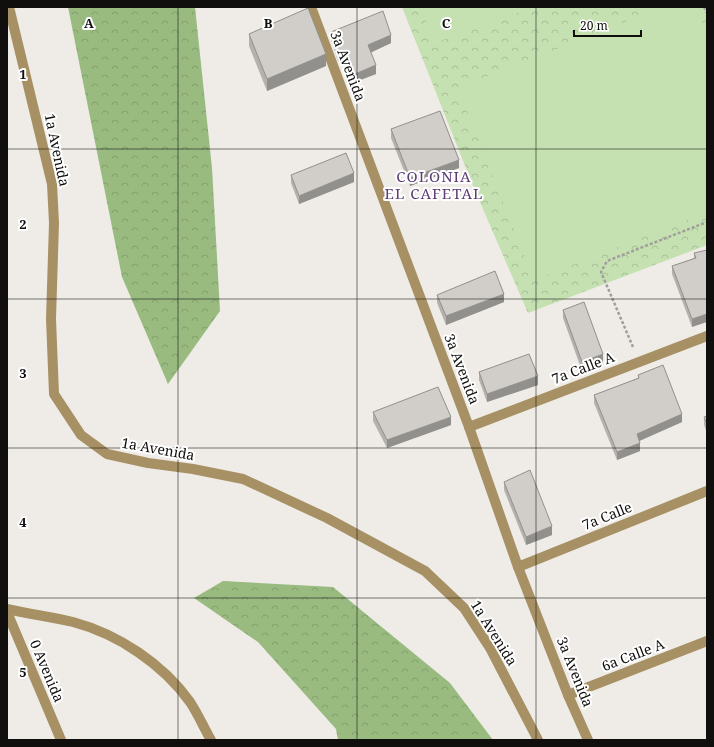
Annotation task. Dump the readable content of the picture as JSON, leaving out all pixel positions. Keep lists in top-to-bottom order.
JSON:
{
  "streets": {
    "street": [
      "3a Avenida",
      "1a Avenida",
      "7a Calle A",
      "7a Calle",
      "6a Calle A",
      "0 Avenida"
    ]
  },
  "crossings": [
    ["3a Avenida", "7a Calle A"],
    ["3a Avenida", "7a Calle"],
    ["3a Avenida", "6a Calle A"]
  ],
  "districts": ["COLONIA EL CAFETAL"],
  "scale_bar": "20 m",
  "grid": {
    "columns": ["A", "B", "C"],
    "rows": [
      "1",
      "2",
      "3",
      "4",
      "5"
    ]
  }
}
